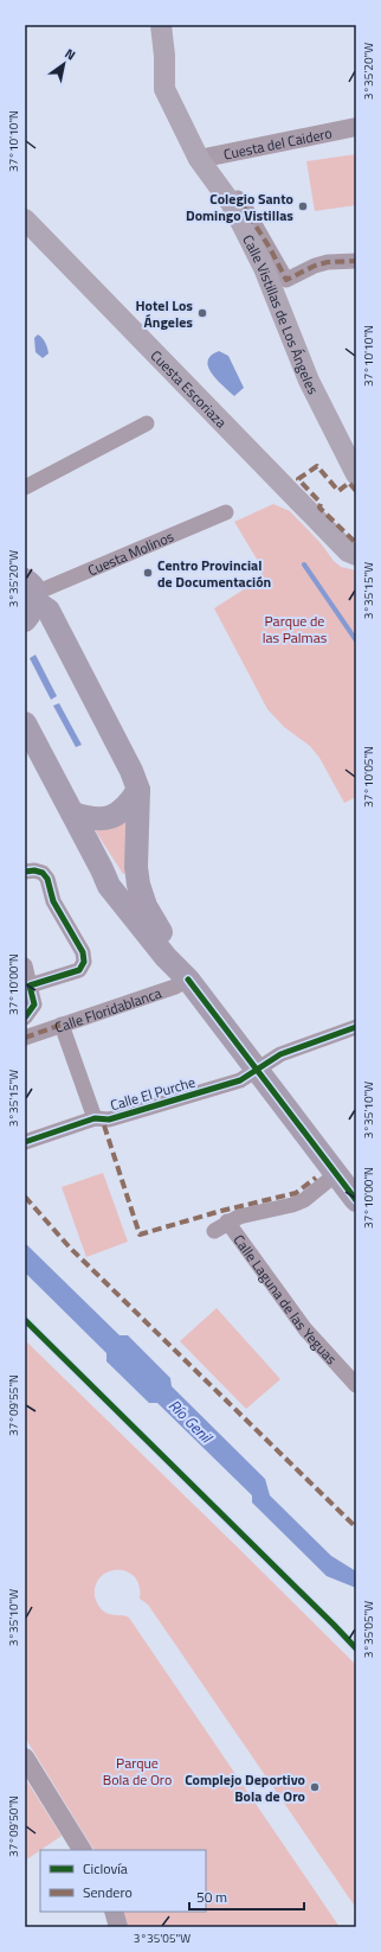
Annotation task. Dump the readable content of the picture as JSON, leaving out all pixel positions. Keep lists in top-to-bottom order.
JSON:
{
  "streets": {
    "main road": ["Calle Vistillas de Los Ángeles", "Cuesta Escoriaza"],
    "street": [
      "Cuesta del Caidero",
      "Cuesta Molinos",
      "Calle Floridablanca",
      "Calle El Purche",
      "Calle Laguna de las Yeguas"
    ]
  },
  "crossings": [
    ["Cuesta del Caidero", "Calle Vistillas de Los Ángeles"]
  ],
  "water": ["Río Genil"],
  "parks": ["Parque de las Palmas", "Parque Bola de Oro"],
  "places": [
    "Colegio Santo Domingo Vistillas",
    "Hotel Los Ángeles",
    "Centro Provincial de Documentación",
    "Complejo Deportivo Bola de Oro"
  ],
  "legend": ["Ciclovía", "Sendero"],
  "scale_bar": "50 m",
  "north": "top right",
  "coordinates": [
    "3°35'20\"W",
    "37°10'10\"N",
    "3°35'15\"W",
    "37°10'05\"N",
    "37°10'00\"N",
    "3°35'10\"W",
    "37°09'55\"N",
    "3°35'05\"W",
    "37°09'50\"N"
  ]
}
